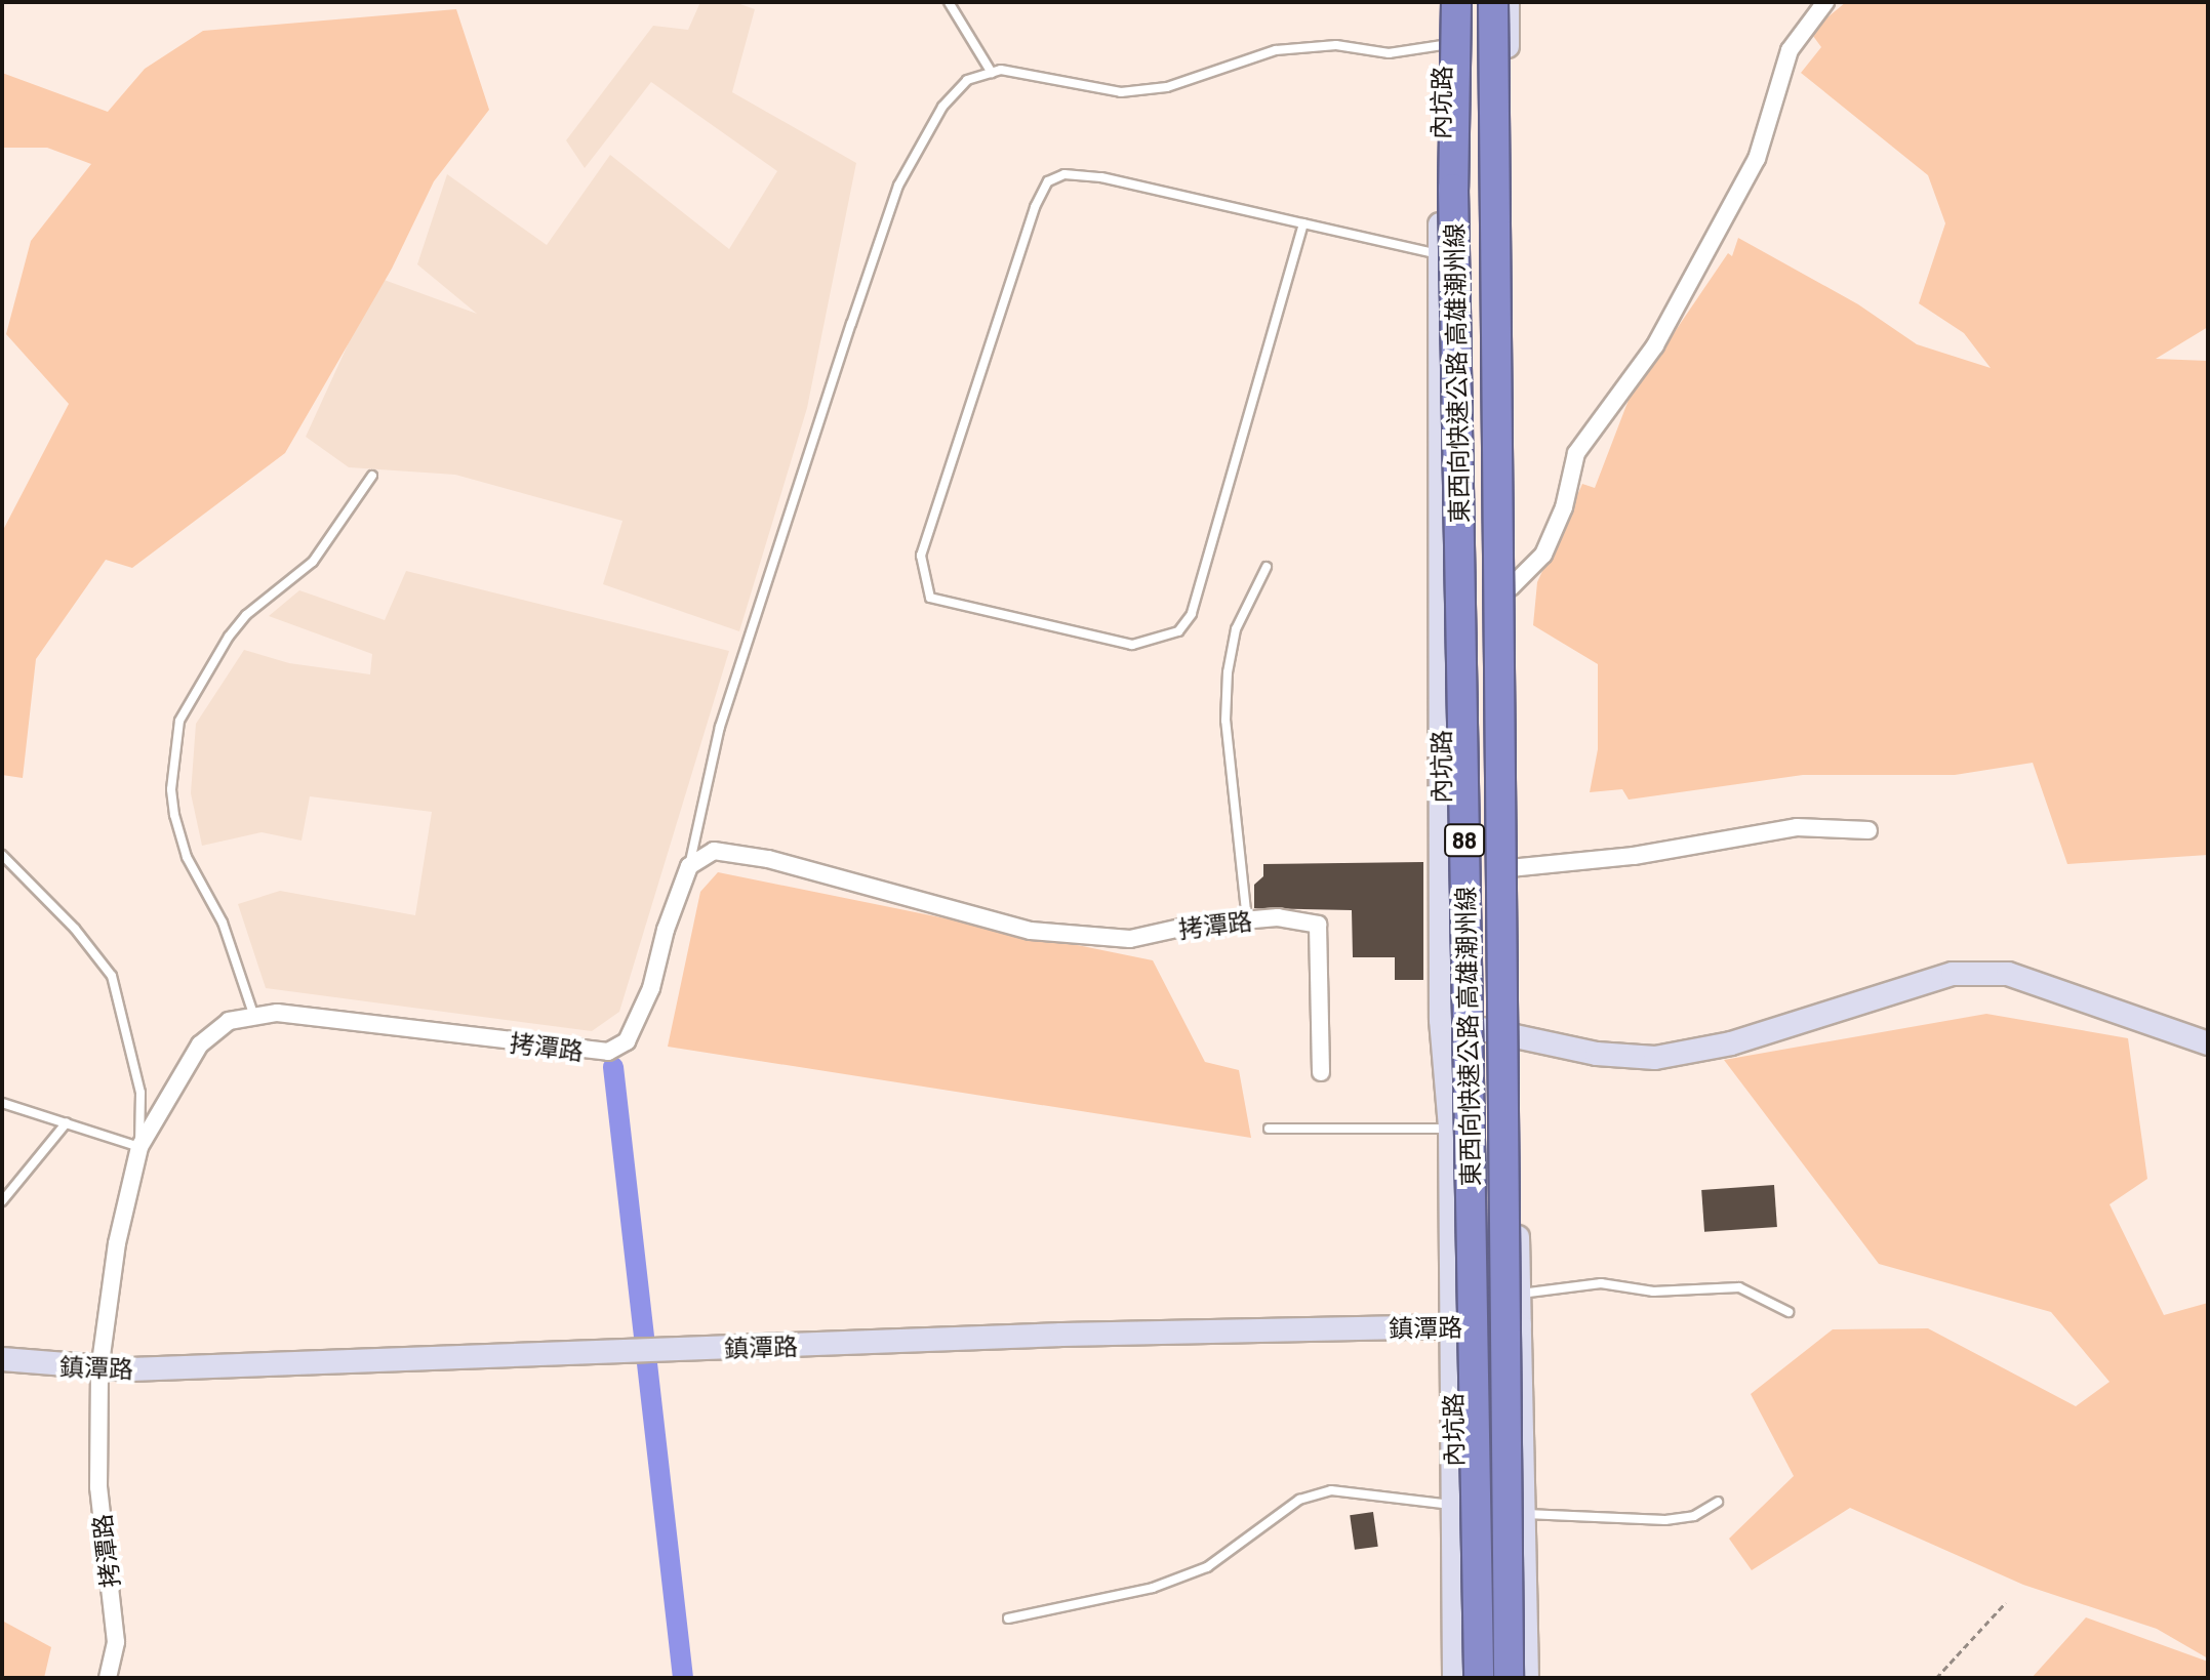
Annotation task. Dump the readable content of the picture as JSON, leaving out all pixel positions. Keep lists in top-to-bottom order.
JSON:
{
  "streets": {
    "highway": ["東西向快速公路 高雄潮州線", "88"],
    "main road": ["內坑路", "鎮潭路"],
    "street": ["拷潭路"]
  },
  "crossings": [
    ["內坑路", "鎮潭路"],
    ["拷潭路", "鎮潭路"]
  ]
}
